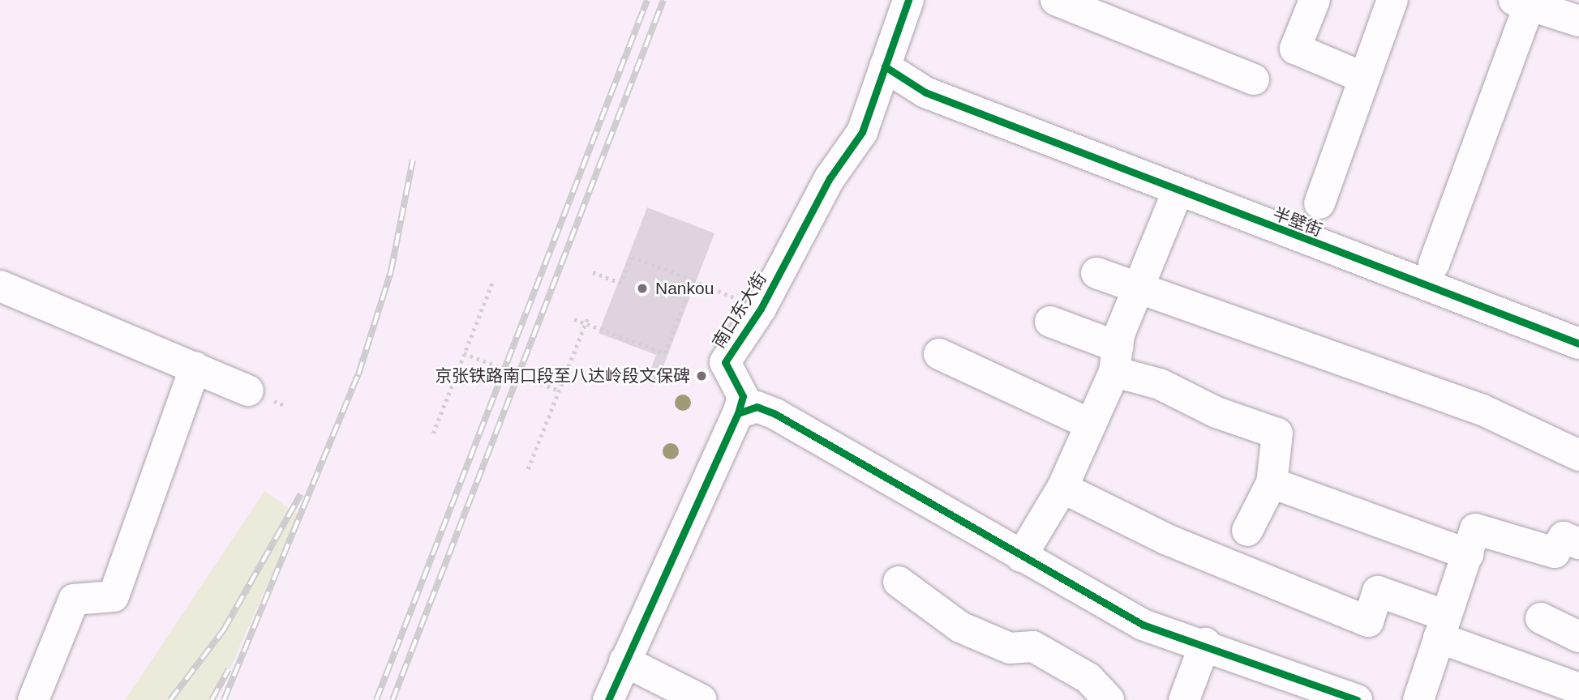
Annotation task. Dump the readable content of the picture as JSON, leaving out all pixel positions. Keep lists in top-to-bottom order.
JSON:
{
  "streets": {
    "street": ["半壁街", "南口东大街"]
  },
  "crossings": [
    ["半壁街", "南口东大街"]
  ],
  "places": ["Nankou", "京张铁路南口段至八达岭段文保碑"]
}
